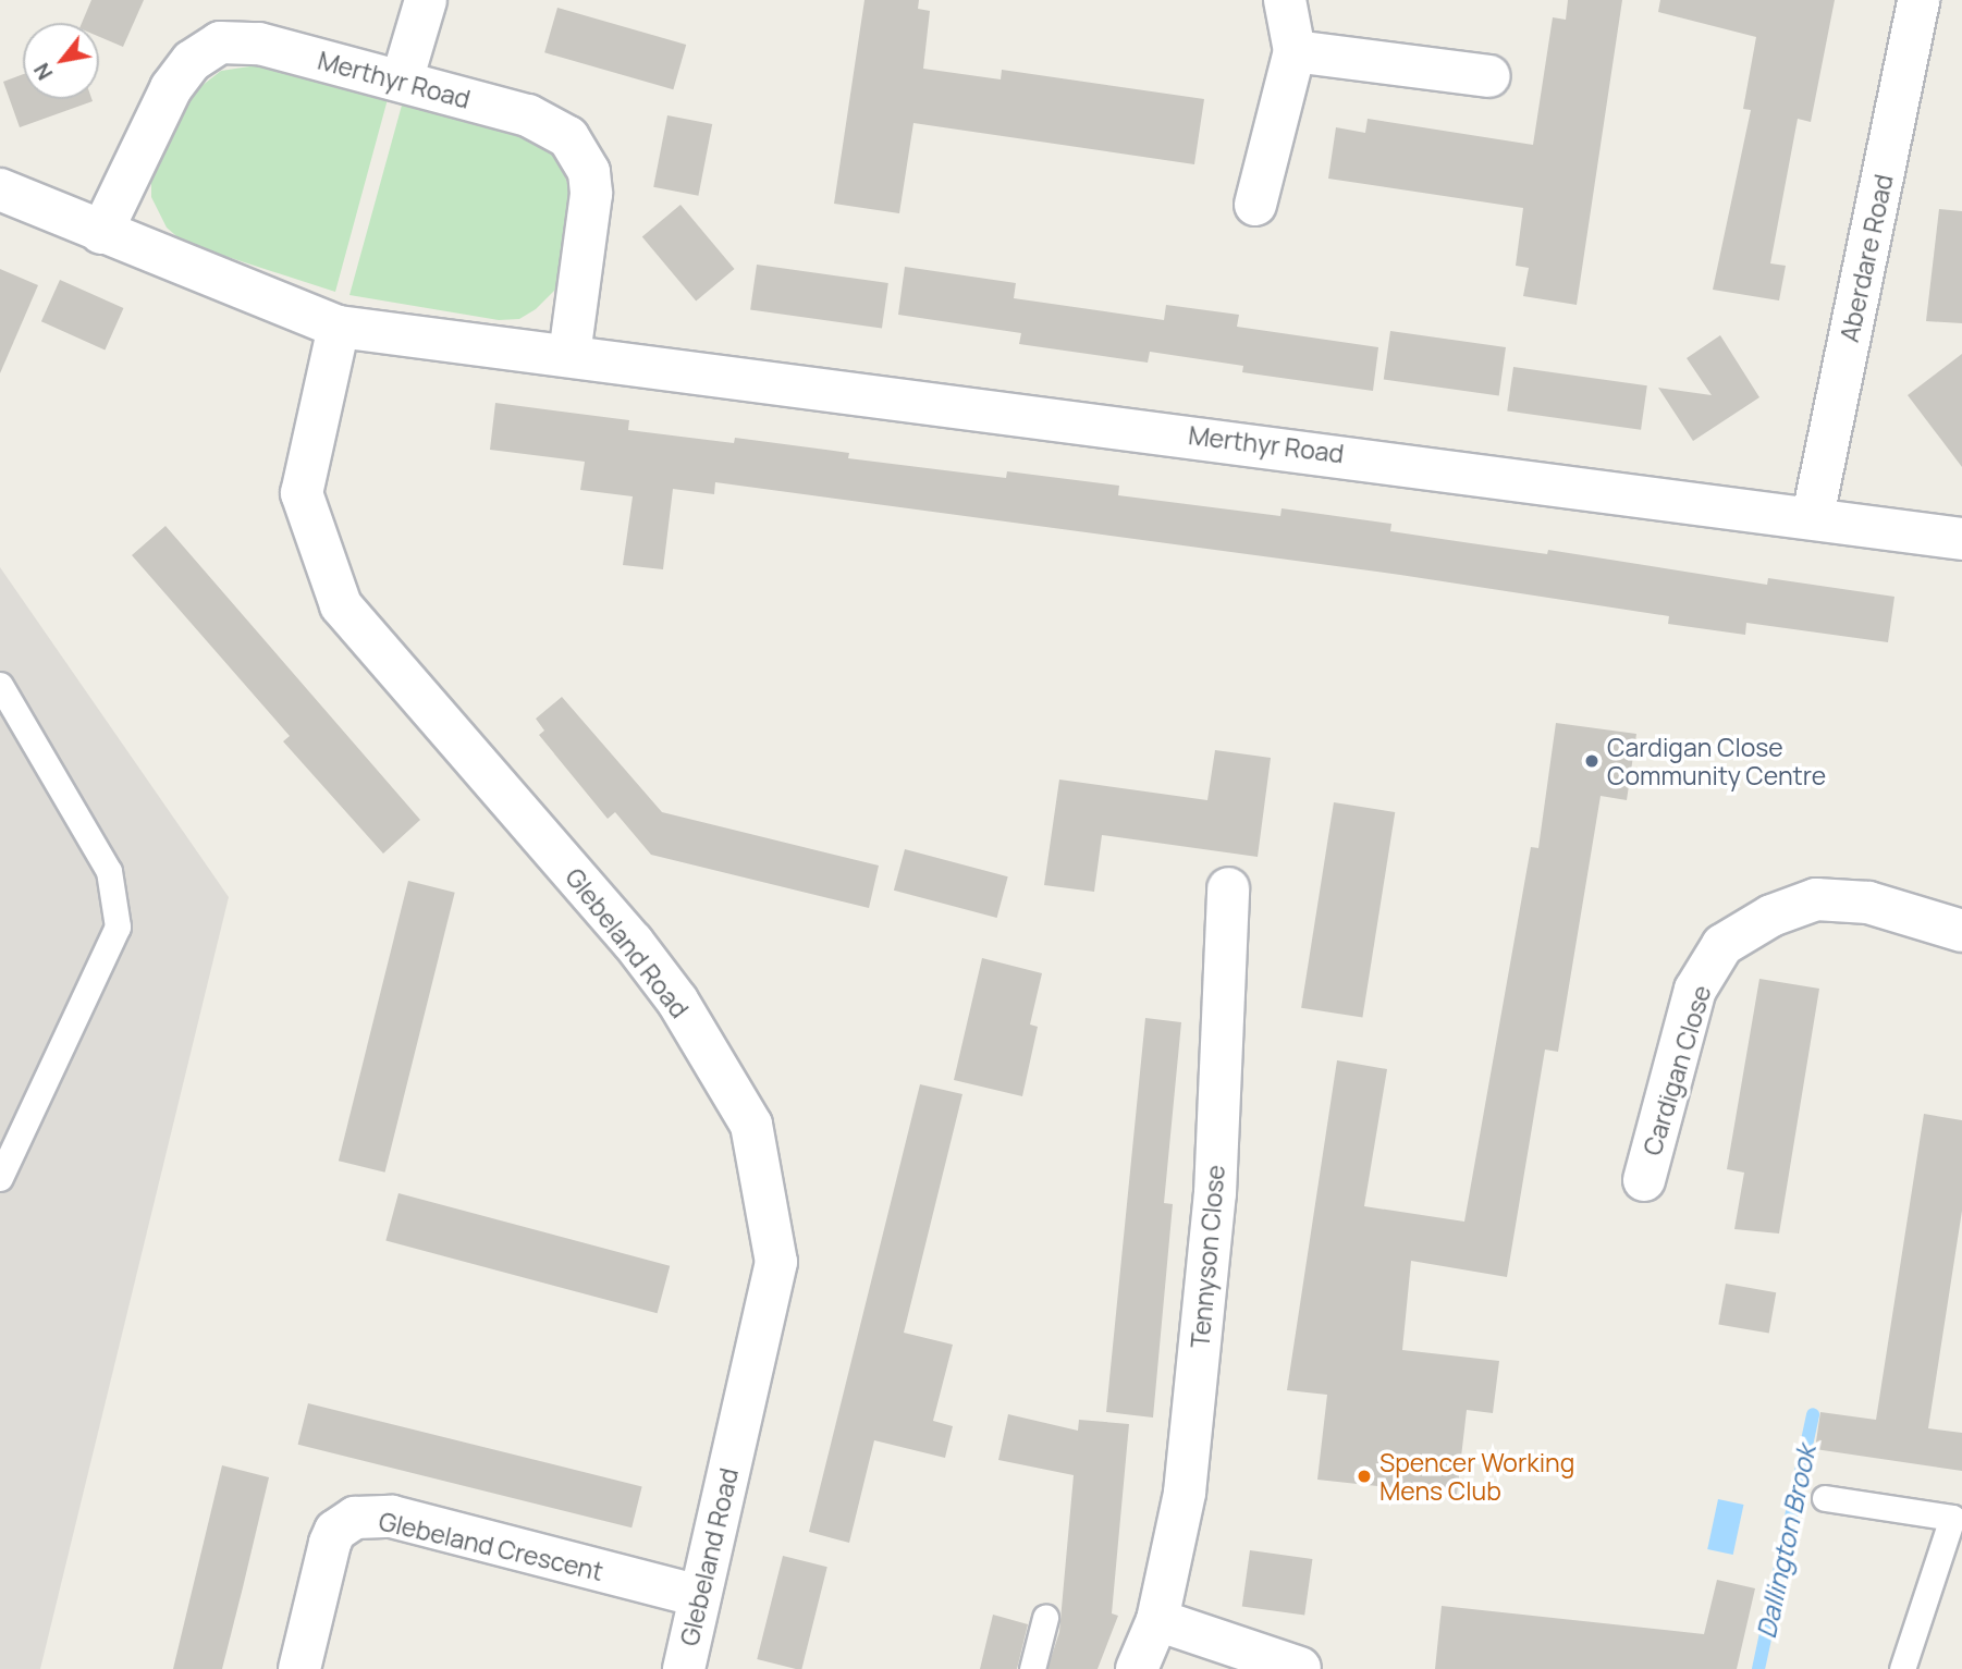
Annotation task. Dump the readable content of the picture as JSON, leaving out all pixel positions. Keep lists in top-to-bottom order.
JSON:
{
  "streets": {
    "street": [
      "Merthyr Road",
      "Aberdare Road",
      "Glebeland Road",
      "Cardigan Close",
      "Tennyson Close",
      "Glebeland Crescent"
    ]
  },
  "crossings": [
    ["Merthyr Road", "Aberdare Road"],
    ["Merthyr Road", "Glebeland Road"],
    ["Glebeland Road", "Glebeland Crescent"]
  ],
  "water": ["Dallington Brook"],
  "places": ["Cardigan Close Community Centre", "Spencer Working Mens Club"],
  "north": "bottom left"
}
